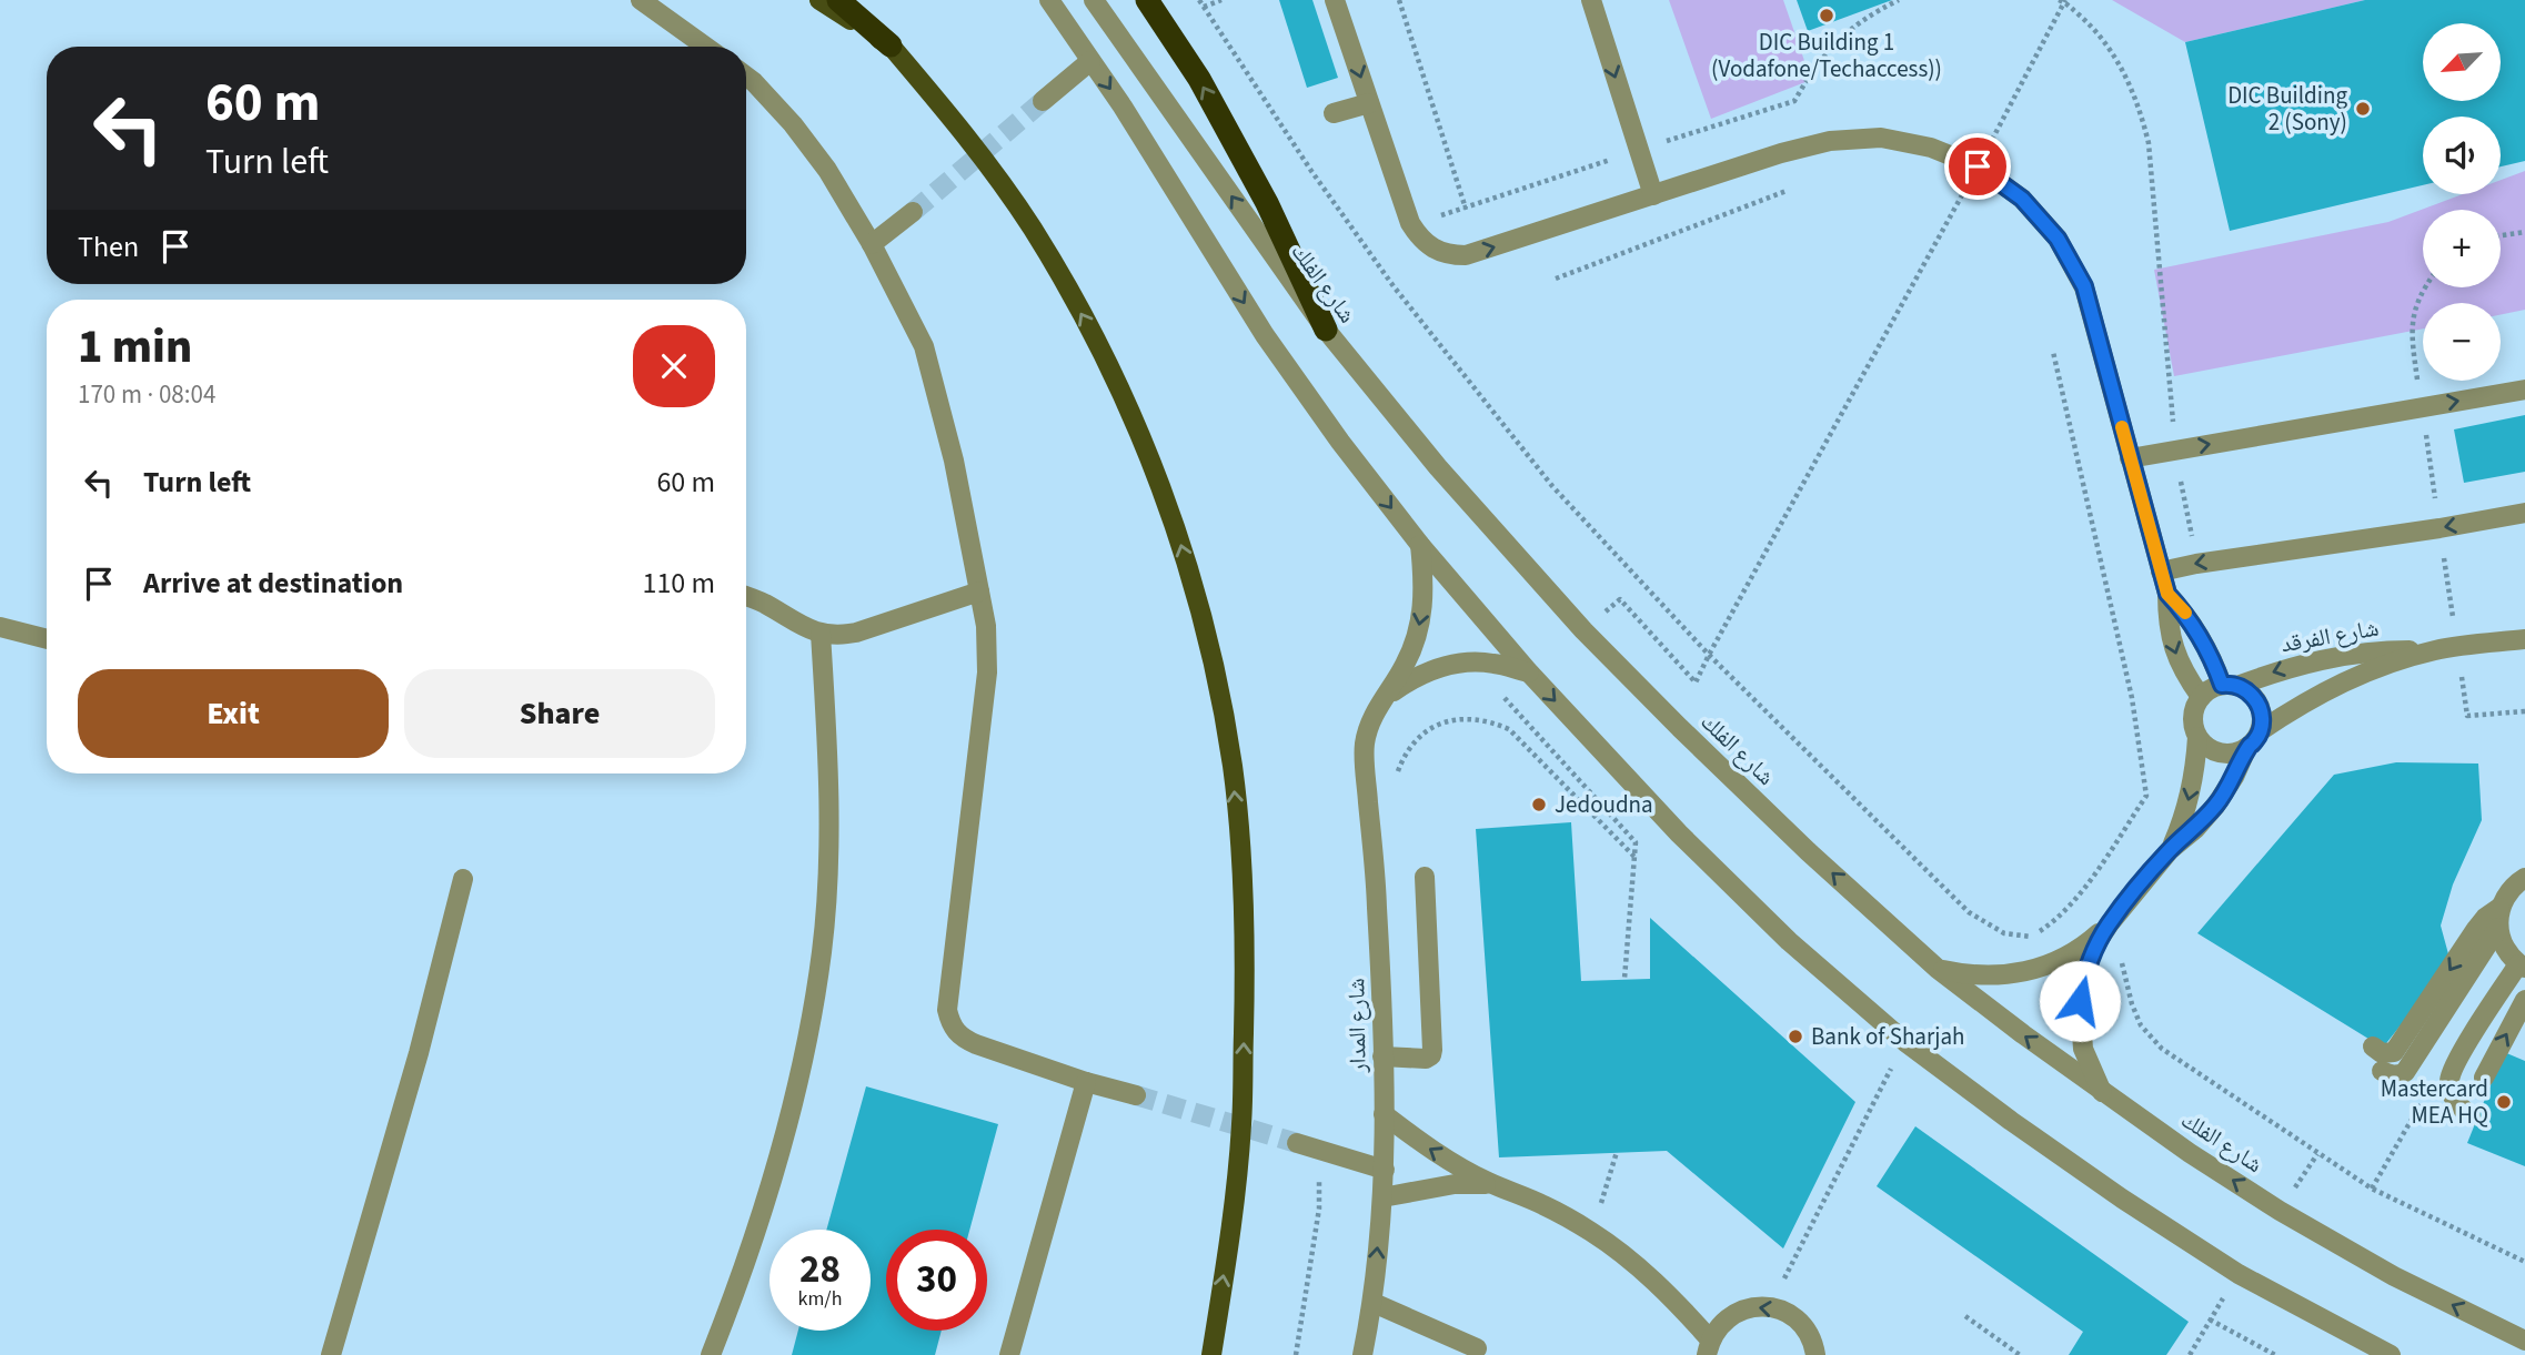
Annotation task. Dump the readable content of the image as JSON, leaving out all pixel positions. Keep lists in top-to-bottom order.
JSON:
{
  "streets": {
    "street": ["شارع الفلك", "شارع الفرقد", "شارع المدار"]
  },
  "places": [
    "DIC Building 1 (Vodafone/Techaccess))",
    "DIC Building 2 (Sony)",
    "Jedoudna",
    "Bank of Sharjah",
    "Mastercard MEA HQ"
  ],
  "north": "bottom left",
  "page": {
    "map_buttons": ["+", "−"],
    "turn": ["60 m", "Turn left"],
    "then": "Then",
    "heading": ["1 min", "170 m · 08:04"],
    "list": [
      {
        "name": "Turn left",
        "value": "60 m"
      },
      {
        "name": "Arrive at destination",
        "value": "110 m"
      }
    ],
    "buttons": ["Exit", "Share"],
    "speed": "28 km/h",
    "limit": "30"
  }
}
